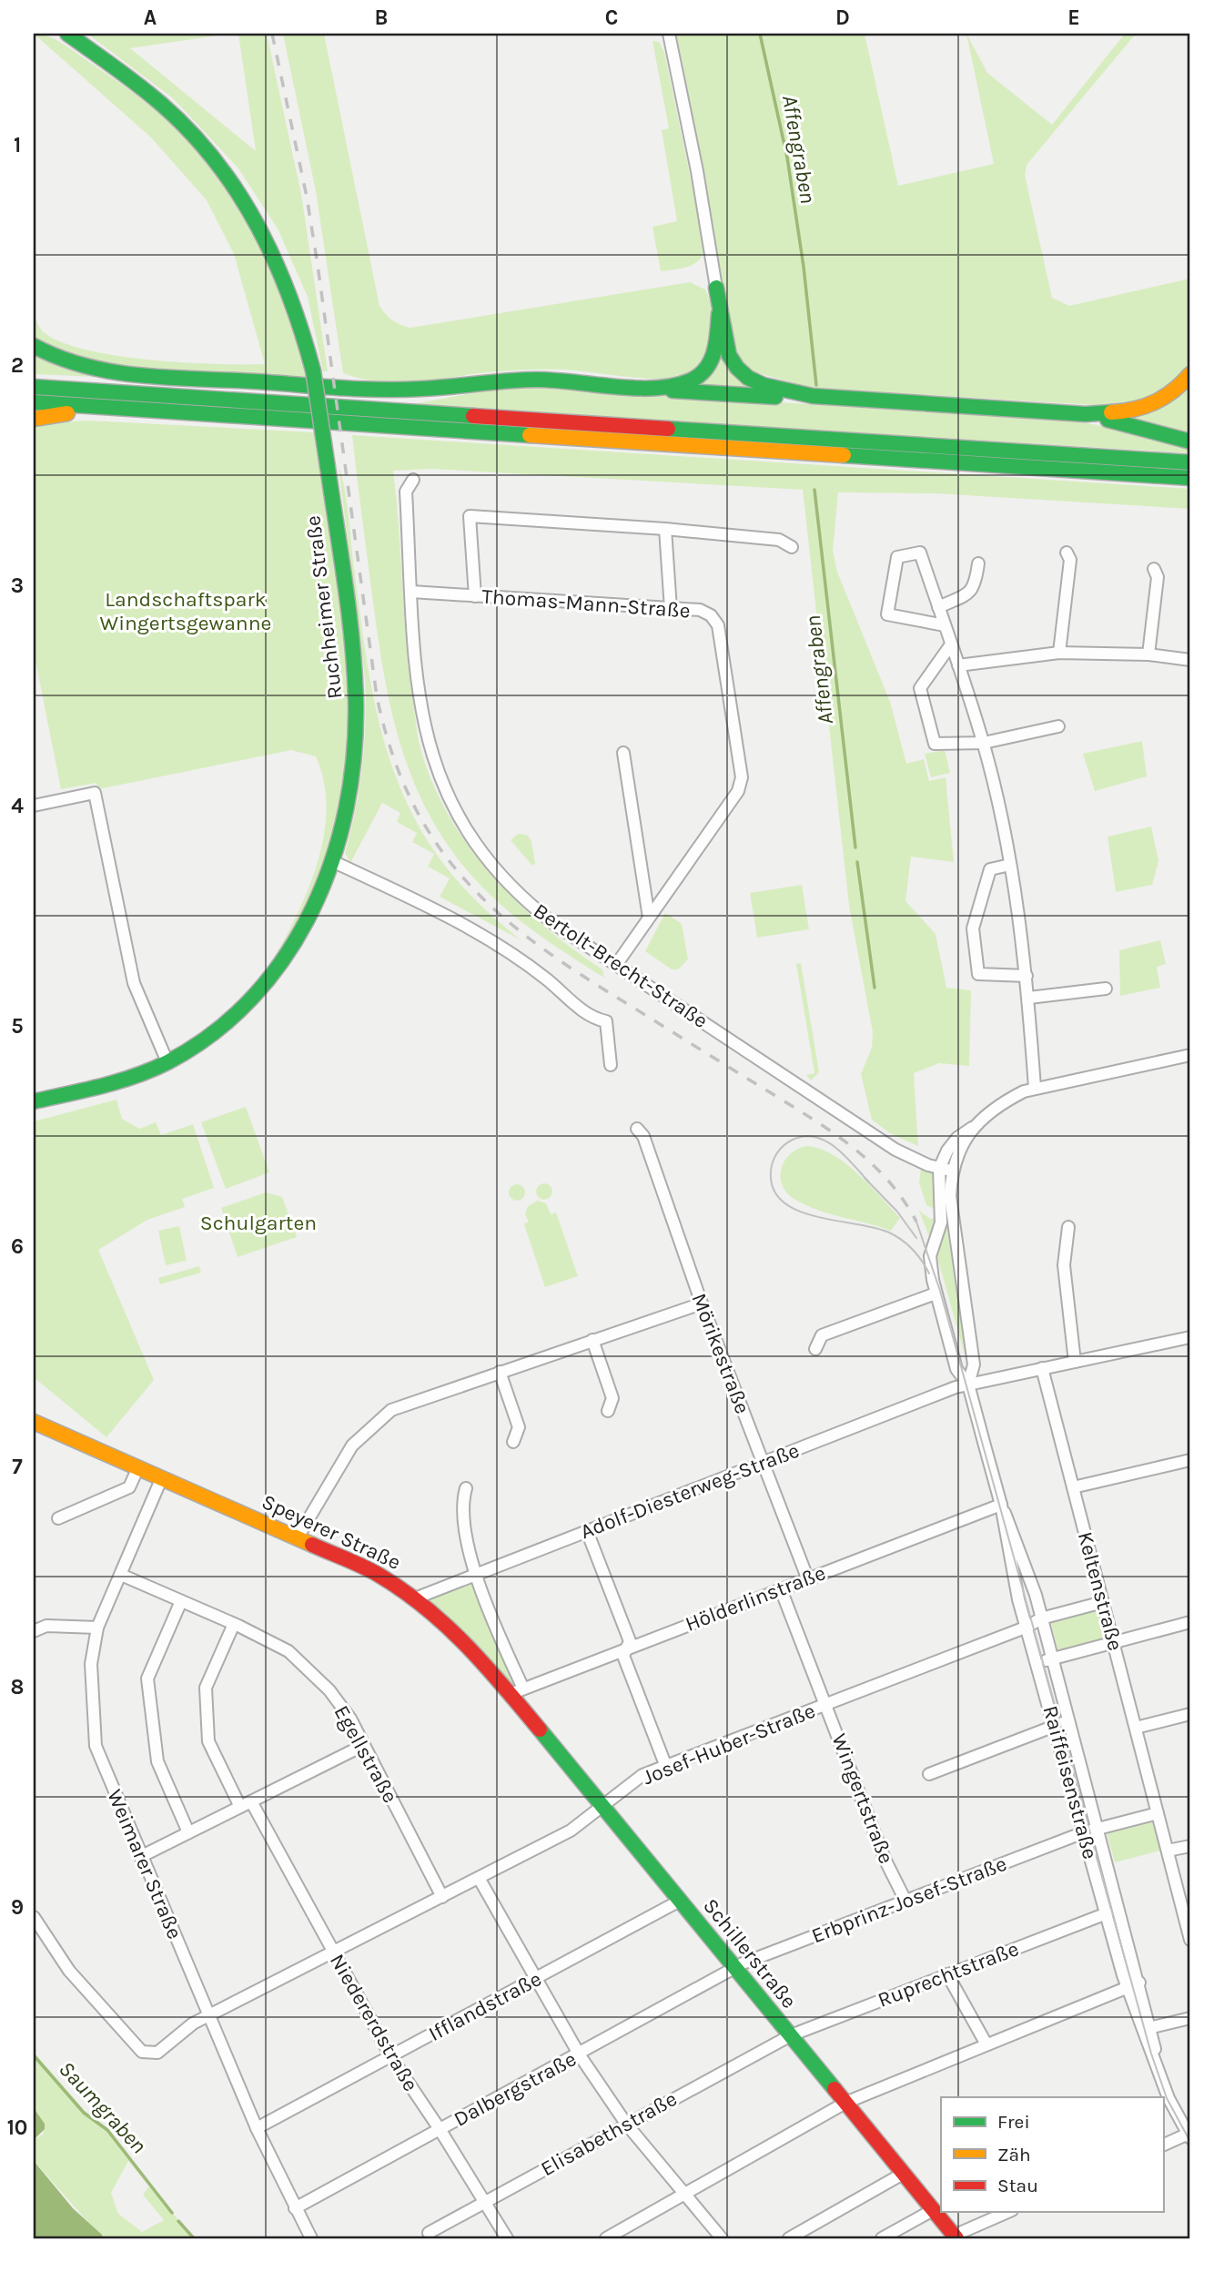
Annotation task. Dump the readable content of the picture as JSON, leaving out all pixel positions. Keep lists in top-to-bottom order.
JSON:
{
  "streets": {
    "main road": ["Ruchheimer Straße", "Speyerer Straße", "Schillerstraße"],
    "street": [
      "Thomas-Mann-Straße",
      "Bertolt-Brecht-Straße",
      "Mörikestraße",
      "Adolf-Diesterweg-Straße",
      "Keltenstraße",
      "Hölderlinstraße",
      "Josef-Huber-Straße",
      "Egellstraße",
      "Raiffeisenstraße",
      "Wingertstraße",
      "Weimarer Straße",
      "Erbprinz-Josef-Straße",
      "Ruprechtstraße",
      "Ifflandstraße",
      "Niedererdstraße",
      "Dalbergstraße",
      "Elisabethstraße"
    ]
  },
  "crossings": [
    ["Thomas-Mann-Straße", "Bertolt-Brecht-Straße"],
    ["Bertolt-Brecht-Straße", "Raiffeisenstraße"],
    ["Mörikestraße", "Adolf-Diesterweg-Straße"],
    ["Mörikestraße", "Hölderlinstraße"],
    ["Adolf-Diesterweg-Straße", "Speyerer Straße"],
    ["Adolf-Diesterweg-Straße", "Keltenstraße"],
    ["Adolf-Diesterweg-Straße", "Raiffeisenstraße"],
    ["Speyerer Straße", "Hölderlinstraße"],
    ["Speyerer Straße", "Weimarer Straße"],
    ["Speyerer Straße", "Schillerstraße"],
    ["Keltenstraße", "Josef-Huber-Straße"],
    ["Hölderlinstraße", "Raiffeisenstraße"],
    ["Hölderlinstraße", "Wingertstraße"],
    ["Hölderlinstraße", "Schillerstraße"],
    ["Josef-Huber-Straße", "Egellstraße"],
    ["Josef-Huber-Straße", "Raiffeisenstraße"],
    ["Josef-Huber-Straße", "Wingertstraße"],
    ["Josef-Huber-Straße", "Weimarer Straße"],
    ["Josef-Huber-Straße", "Schillerstraße"],
    ["Josef-Huber-Straße", "Niedererdstraße"],
    ["Egellstraße", "Weimarer Straße"],
    ["Egellstraße", "Niedererdstraße"],
    ["Raiffeisenstraße", "Erbprinz-Josef-Straße"],
    ["Raiffeisenstraße", "Ruprechtstraße"],
    ["Wingertstraße", "Erbprinz-Josef-Straße"],
    ["Weimarer Straße", "Ifflandstraße"],
    ["Weimarer Straße", "Dalbergstraße"],
    ["Erbprinz-Josef-Straße", "Schillerstraße"],
    ["Erbprinz-Josef-Straße", "Dalbergstraße"],
    ["Schillerstraße", "Ruprechtstraße"],
    ["Schillerstraße", "Ifflandstraße"],
    ["Schillerstraße", "Dalbergstraße"],
    ["Schillerstraße", "Elisabethstraße"],
    ["Ruprechtstraße", "Elisabethstraße"],
    ["Ifflandstraße", "Niedererdstraße"],
    ["Niedererdstraße", "Dalbergstraße"],
    ["Niedererdstraße", "Elisabethstraße"]
  ],
  "water": ["Affengraben", "Saumgraben"],
  "parks": ["Landschaftspark Wingertsgewanne", "Schulgarten"],
  "legend": ["Frei", "Zäh", "Stau"],
  "grid": {
    "columns": [
      "A",
      "B",
      "C",
      "D",
      "E"
    ],
    "rows": [
      "1",
      "2",
      "3",
      "4",
      "5",
      "6",
      "7",
      "8",
      "9",
      "10"
    ]
  }
}
